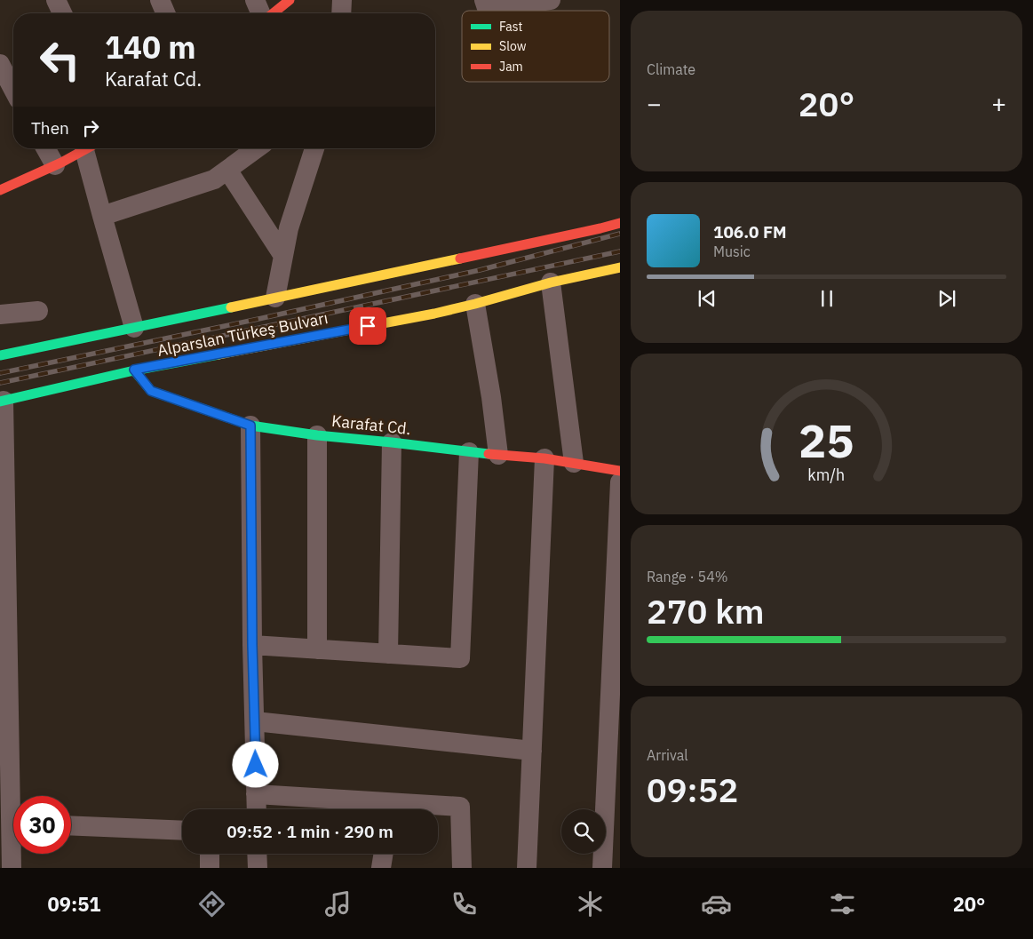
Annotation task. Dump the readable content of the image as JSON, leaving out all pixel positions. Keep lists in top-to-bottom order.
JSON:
{
  "streets": {
    "main road": ["Alparslan Türkeş Bulvarı", "Karafat Cd."]
  },
  "crossings": [
    ["Alparslan Türkeş Bulvarı", "Karafat Cd."]
  ],
  "legend": ["Fast", "Slow", "Jam"],
  "page": {
    "tile": [
      "Climate",
      ["Range · 54%", "270 km"],
      ["Arrival", "09:52"]
    ],
    "turn": ["140 m", "Karafat Cd."],
    "heat": ["−", "20°", "+"],
    "then": "Then",
    "song": ["106.0 FM", "Music"],
    "limit": "30",
    "trip": "09:52 · 1 min · 290 m",
    "tabs": ["09:51", "20°"],
    "gauge": ["25", "km/h"]
  }
}
